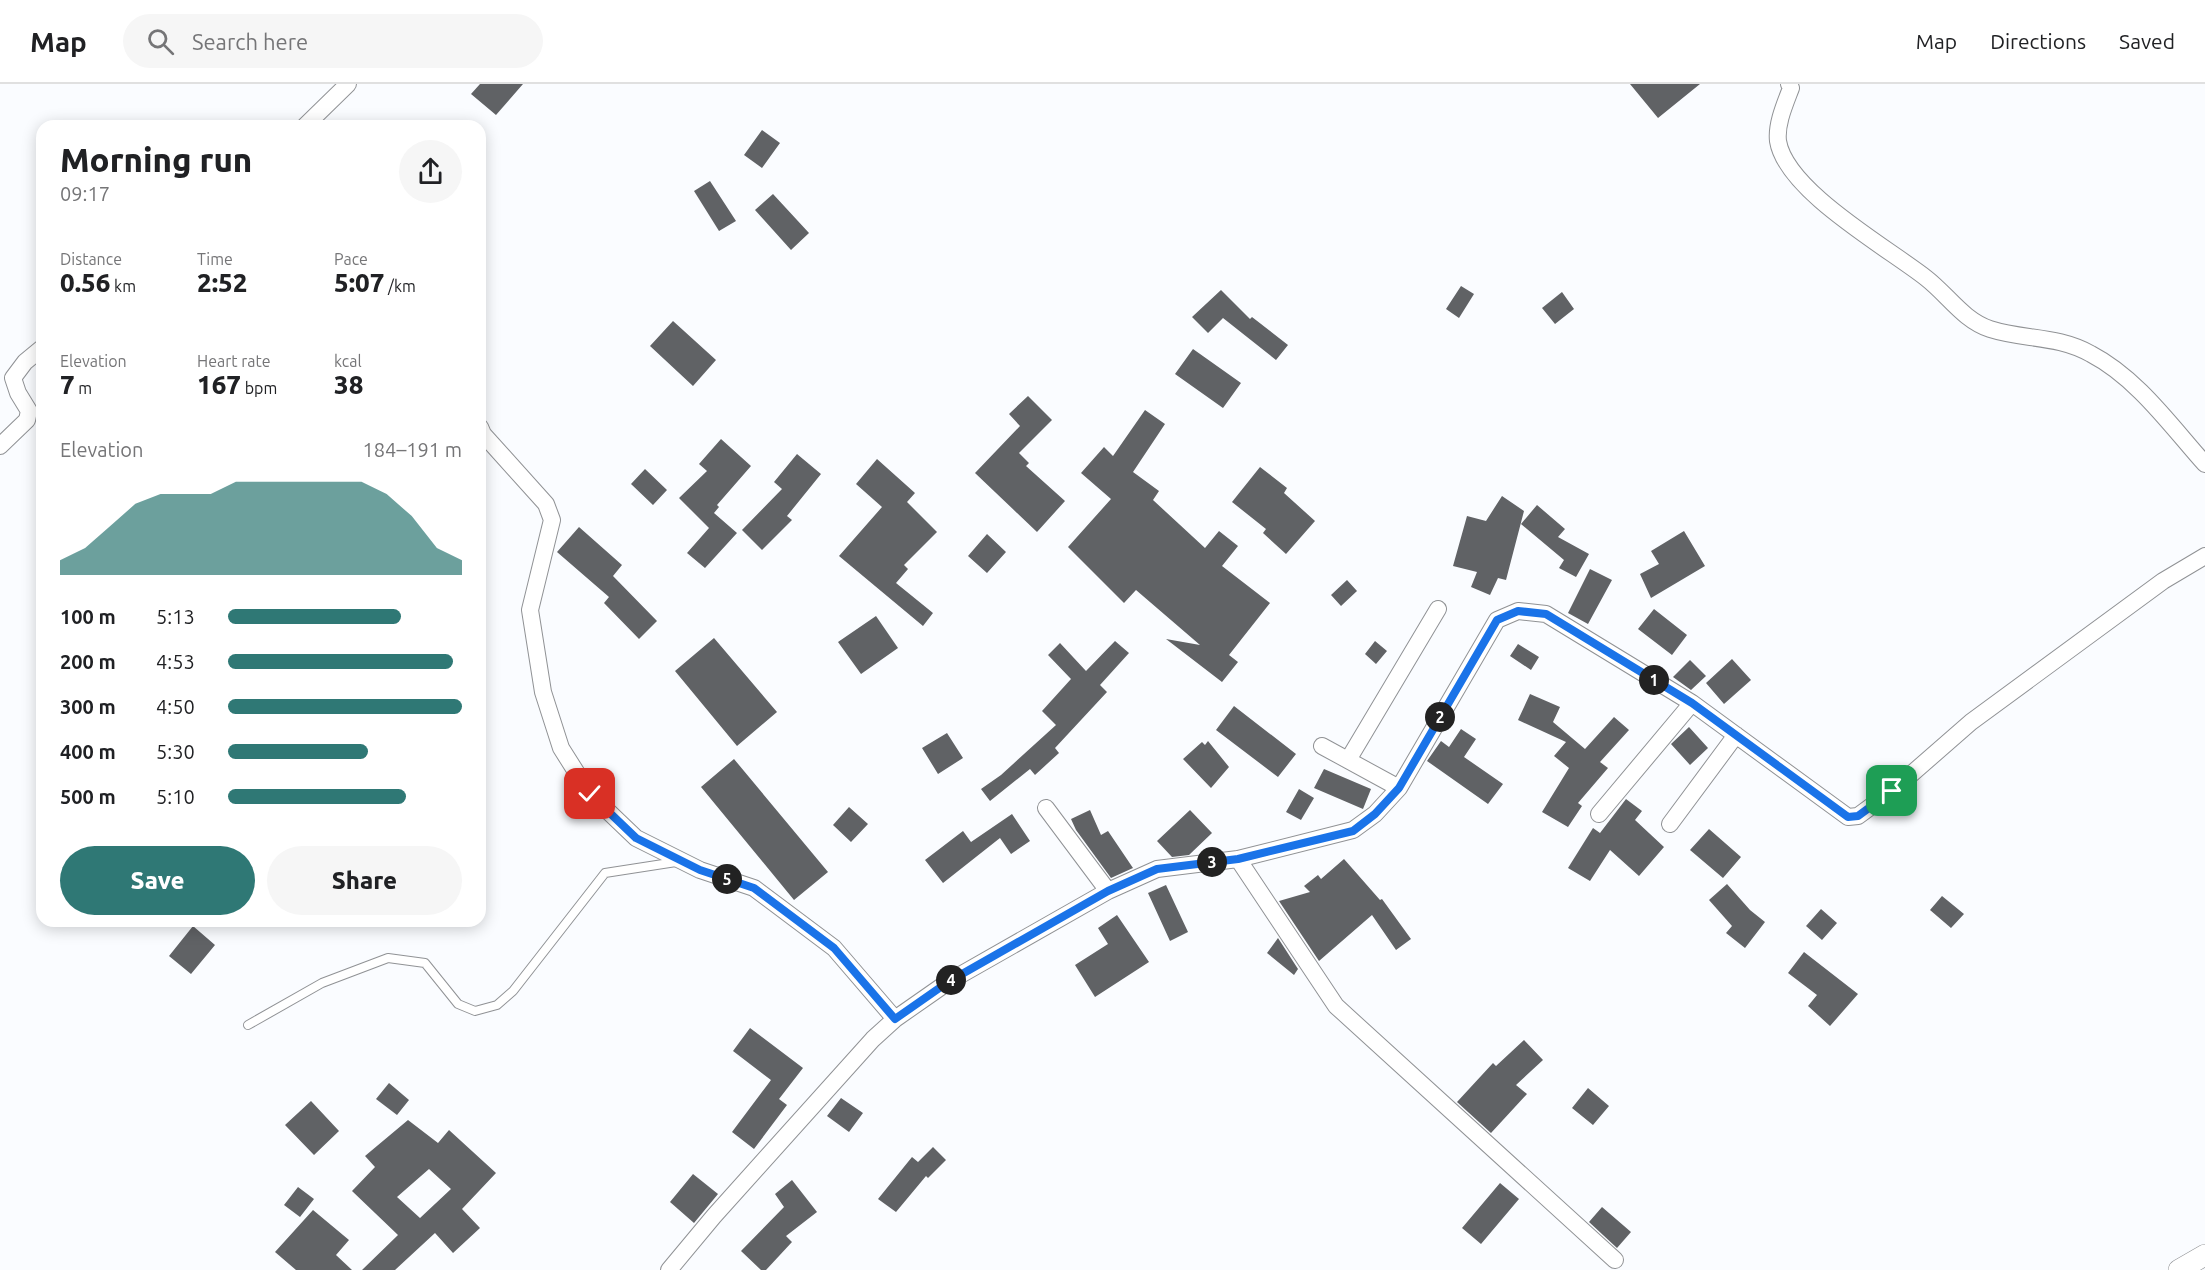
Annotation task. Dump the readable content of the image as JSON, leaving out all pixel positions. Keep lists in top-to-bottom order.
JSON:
{
  "page": {
    "header": "Map",
    "search": "Search here",
    "nav": ["Map", "Directions", "Saved"],
    "heading": ["Morning run", "09:17"],
    "stats": [
      ["Distance", "0.56 km"],
      ["Time", "2:52"],
      ["Pace", "5:07 /km"],
      ["Elevation", "7 m"],
      ["Heart rate", "167 bpm"],
      ["kcal", "38"]
    ],
    "chart": ["Elevation", "184–191 m"],
    "list": [
      {
        "name": "100 m",
        "note": "5:13"
      },
      {
        "name": "200 m",
        "note": "4:53"
      },
      {
        "name": "300 m",
        "note": "4:50"
      },
      {
        "name": "400 m",
        "note": "5:30"
      },
      {
        "name": "500 m",
        "note": "5:10"
      }
    ],
    "pins": [
      "1",
      "2",
      "3",
      "5",
      "4"
    ],
    "buttons": ["Save", "Share"]
  }
}
